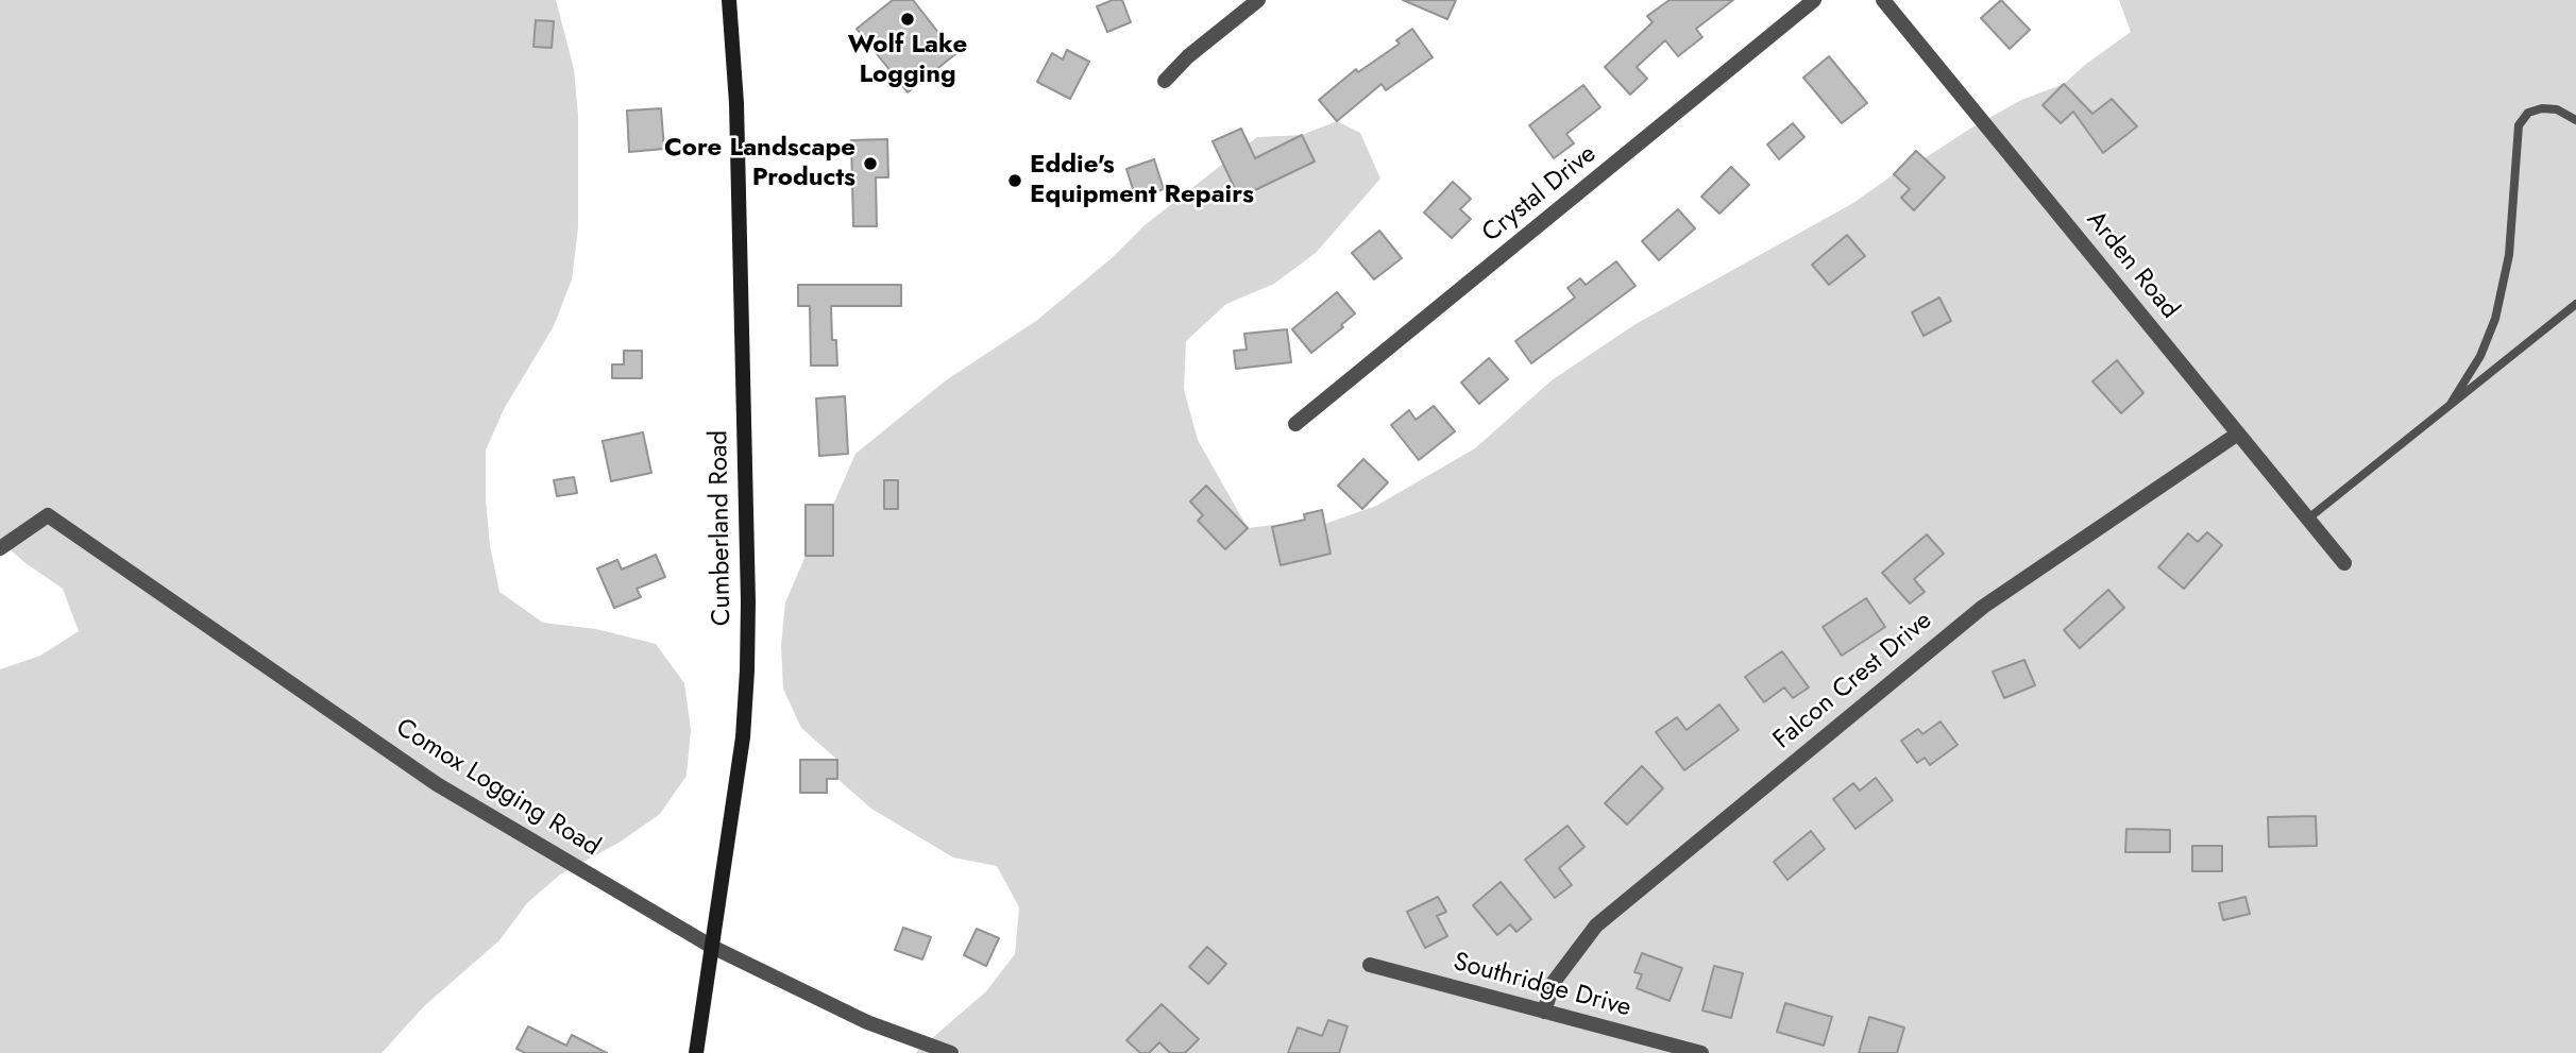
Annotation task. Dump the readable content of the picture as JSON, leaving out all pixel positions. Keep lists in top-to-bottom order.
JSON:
{
  "streets": {
    "street": [
      "Crystal Drive",
      "Arden Road",
      "Cumberland Road",
      "Falcon Crest Drive",
      "Comox Logging Road",
      "Southridge Drive"
    ]
  },
  "crossings": [
    ["Arden Road", "Falcon Crest Drive"],
    ["Cumberland Road", "Comox Logging Road"],
    ["Falcon Crest Drive", "Southridge Drive"]
  ],
  "places": ["Wolf Lake Logging", "Core Landscape Products", "Eddie's Equipment Repairs"]
}
